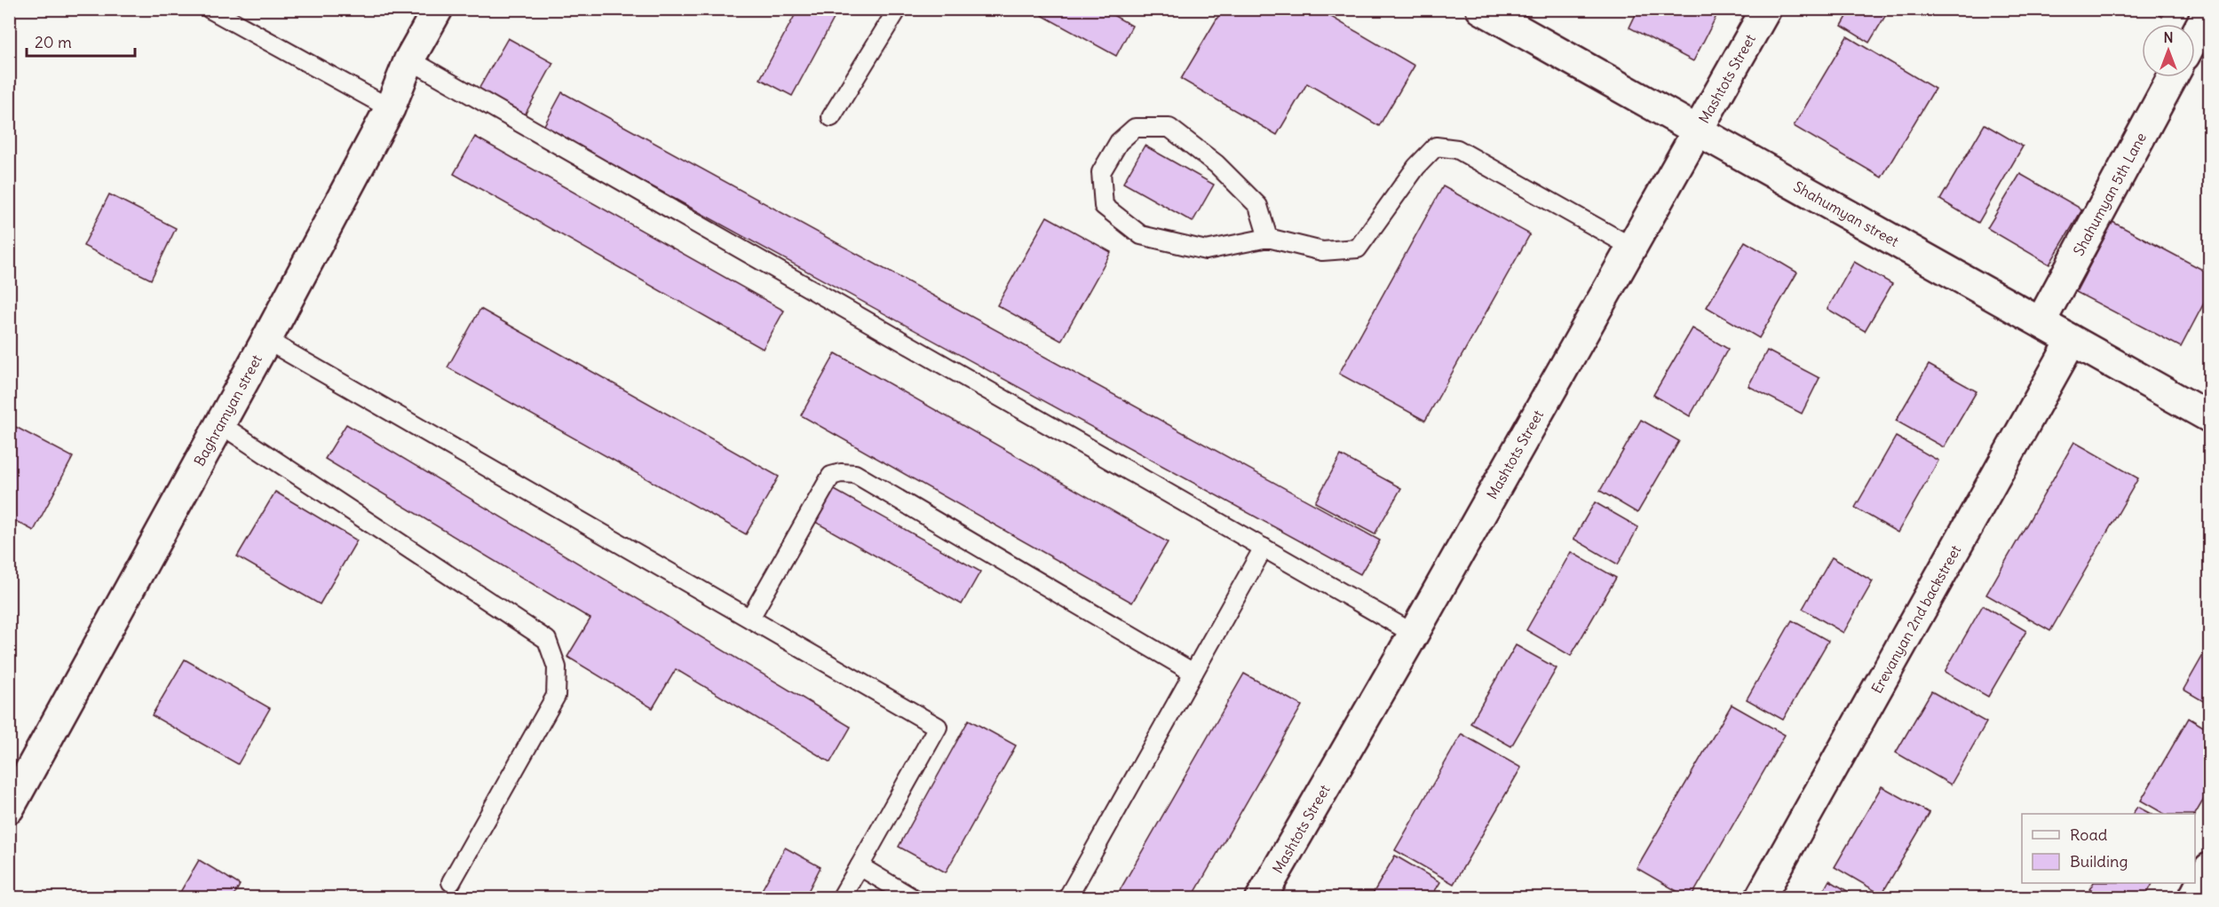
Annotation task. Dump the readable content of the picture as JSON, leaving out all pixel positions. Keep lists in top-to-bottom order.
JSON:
{
  "streets": {
    "street": [
      "Mashtots Street",
      "Shahumyan 5th Lane",
      "Shahumyan street",
      "Baghramyan street",
      "Erevanyan 2nd backstreet"
    ]
  },
  "crossings": [
    ["Mashtots Street", "Shahumyan street"],
    ["Shahumyan 5th Lane", "Shahumyan street"],
    ["Shahumyan street", "Erevanyan 2nd backstreet"]
  ],
  "legend": ["Road", "Building"],
  "scale_bar": "20 m",
  "north": "top"
}
